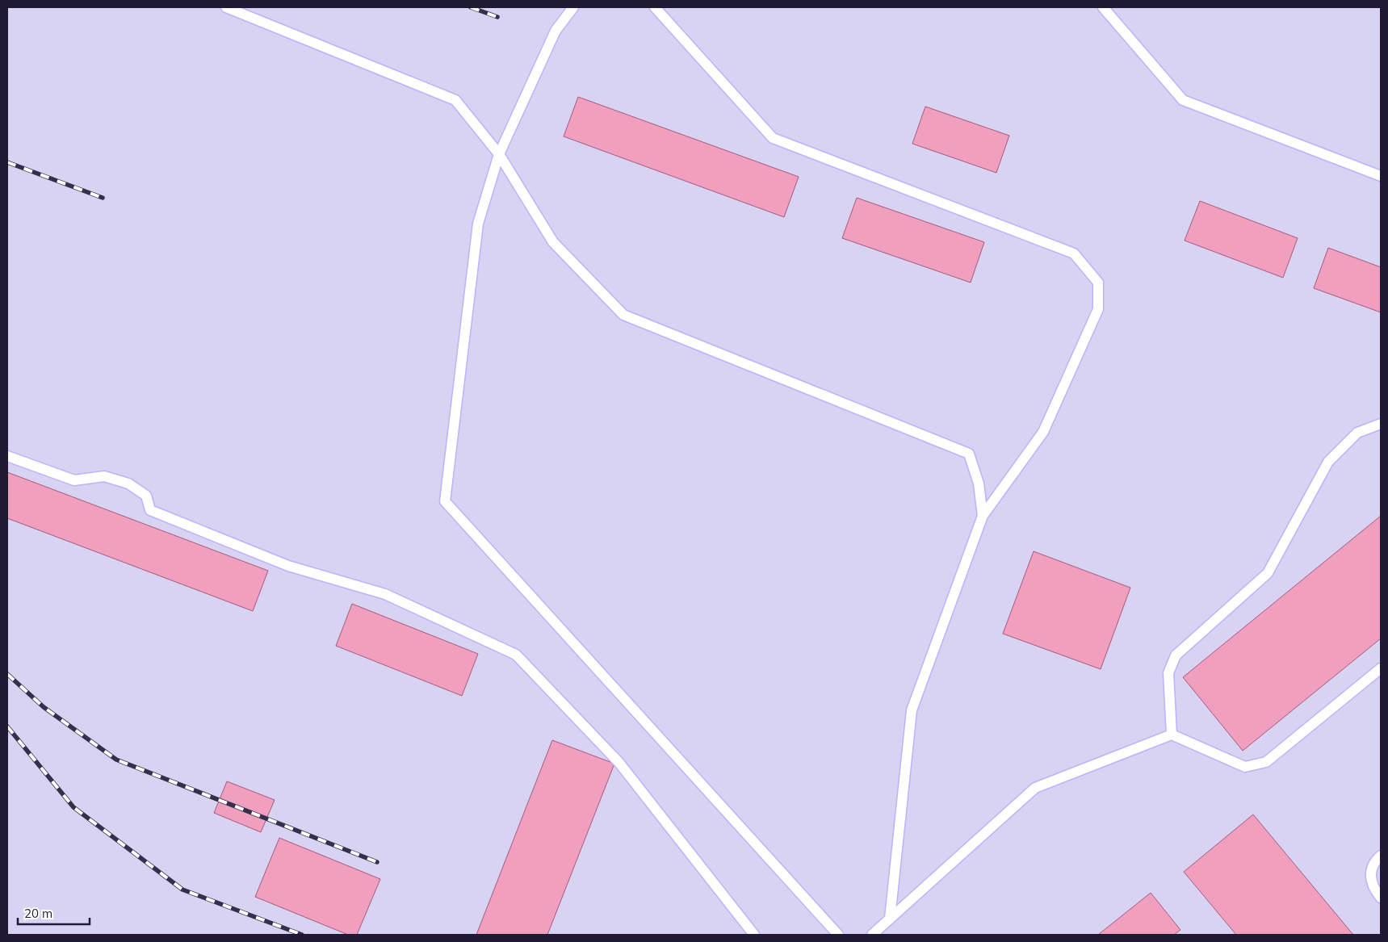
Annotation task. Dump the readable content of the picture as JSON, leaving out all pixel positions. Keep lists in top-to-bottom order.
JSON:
{
  "scale_bar": "20 m"
}
